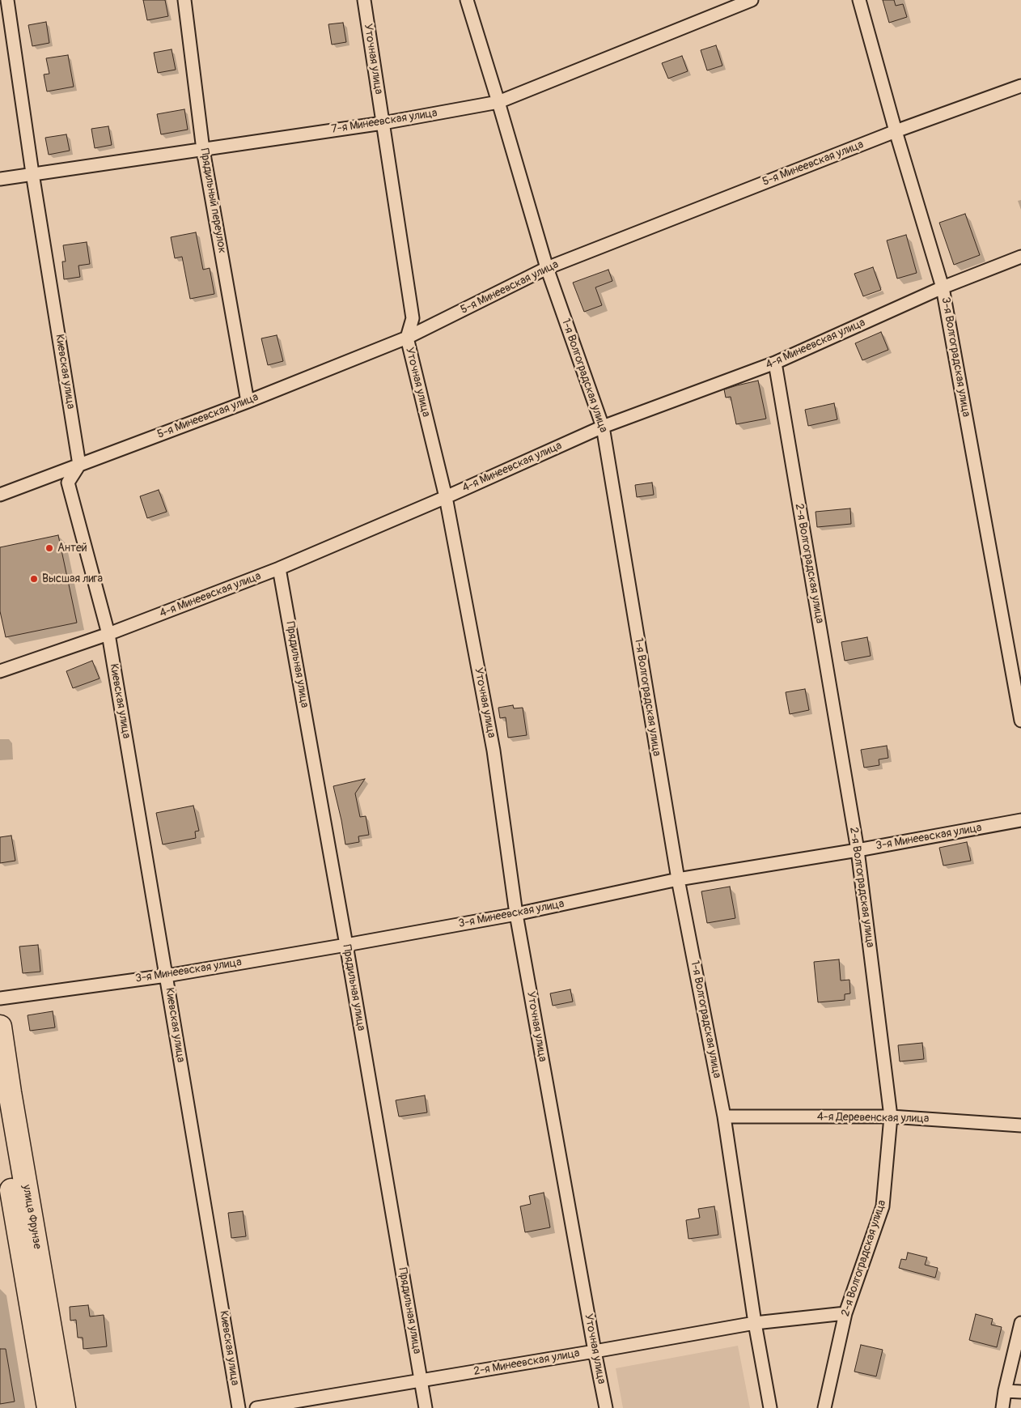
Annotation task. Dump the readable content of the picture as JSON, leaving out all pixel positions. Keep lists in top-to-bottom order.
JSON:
{
  "streets": {
    "highway": ["улица Фрунзе"],
    "street": [
      "Уточная улица",
      "7-я Минеевская улица",
      "5-я Минеевская улица",
      "Прядильный переулок",
      "4-я Минеевская улица",
      "3-я Волгоградская улица",
      "Киевская улица",
      "1-я Волгоградская улица",
      "2-я Волгоградская улица",
      "Прядильная улица",
      "3-я Минеевская улица",
      "4-я Деревенская улица",
      "2-я Минеевская улица"
    ]
  },
  "crossings": [
    ["Уточная улица", "7-я Минеевская улица"],
    ["Уточная улица", "5-я Минеевская улица"],
    ["Уточная улица", "4-я Минеевская улица"],
    ["Уточная улица", "3-я Минеевская улица"],
    ["Уточная улица", "2-я Минеевская улица"],
    ["7-я Минеевская улица", "Прядильный переулок"],
    ["7-я Минеевская улица", "Киевская улица"],
    ["7-я Минеевская улица", "1-я Волгоградская улица"],
    ["5-я Минеевская улица", "Прядильный переулок"],
    ["5-я Минеевская улица", "3-я Волгоградская улица"],
    ["5-я Минеевская улица", "Киевская улица"],
    ["5-я Минеевская улица", "1-я Волгоградская улица"],
    ["4-я Минеевская улица", "3-я Волгоградская улица"],
    ["4-я Минеевская улица", "Киевская улица"],
    ["4-я Минеевская улица", "1-я Волгоградская улица"],
    ["4-я Минеевская улица", "2-я Волгоградская улица"],
    ["4-я Минеевская улица", "Прядильная улица"],
    ["Киевская улица", "3-я Минеевская улица"],
    ["1-я Волгоградская улица", "3-я Минеевская улица"],
    ["1-я Волгоградская улица", "4-я Деревенская улица"],
    ["1-я Волгоградская улица", "2-я Минеевская улица"],
    ["2-я Волгоградская улица", "3-я Минеевская улица"],
    ["2-я Волгоградская улица", "4-я Деревенская улица"],
    ["2-я Волгоградская улица", "2-я Минеевская улица"],
    ["Прядильная улица", "3-я Минеевская улица"],
    ["Прядильная улица", "2-я Минеевская улица"]
  ],
  "places": ["Антей", "Высшая лига"]
}
